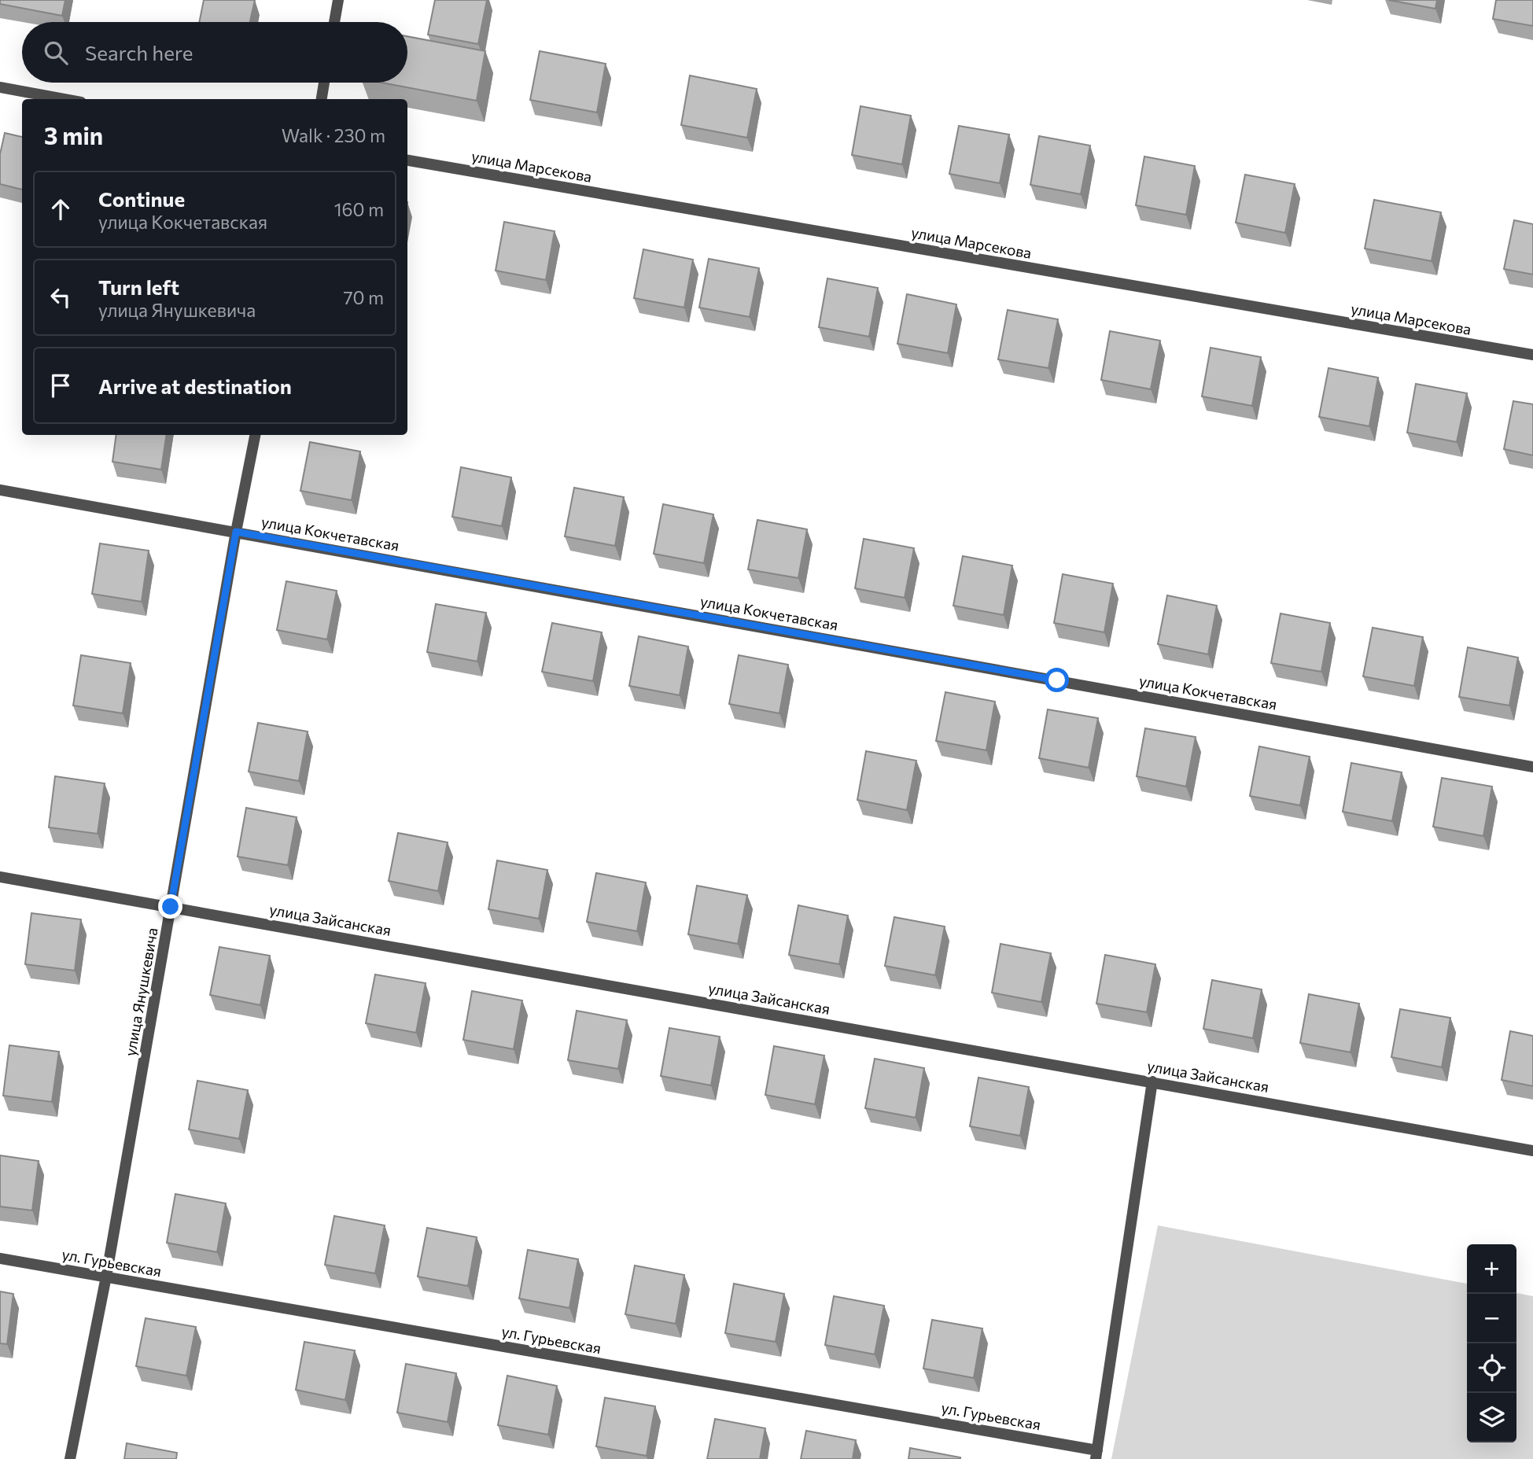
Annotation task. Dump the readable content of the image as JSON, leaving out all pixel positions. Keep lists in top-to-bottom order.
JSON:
{
  "streets": {
    "street": [
      "улица Марсекова",
      "улица Кокчетавская",
      "улица Зайсанская",
      "улица Янушкевича",
      "ул. Гурьевская"
    ]
  },
  "crossings": [
    ["улица Кокчетавская", "улица Янушкевича"],
    ["улица Зайсанская", "улица Янушкевича"],
    ["улица Янушкевича", "ул. Гурьевская"]
  ],
  "page": {
    "search": "Search here",
    "heading": ["3 min", "Walk · 230 m"],
    "list": [
      ["Continue", "улица Кокчетавская", "160 m"],
      ["Turn left", "улица Янушкевича", "70 m"],
      "Arrive at destination"
    ],
    "map_buttons": ["+", "−"]
  }
}
